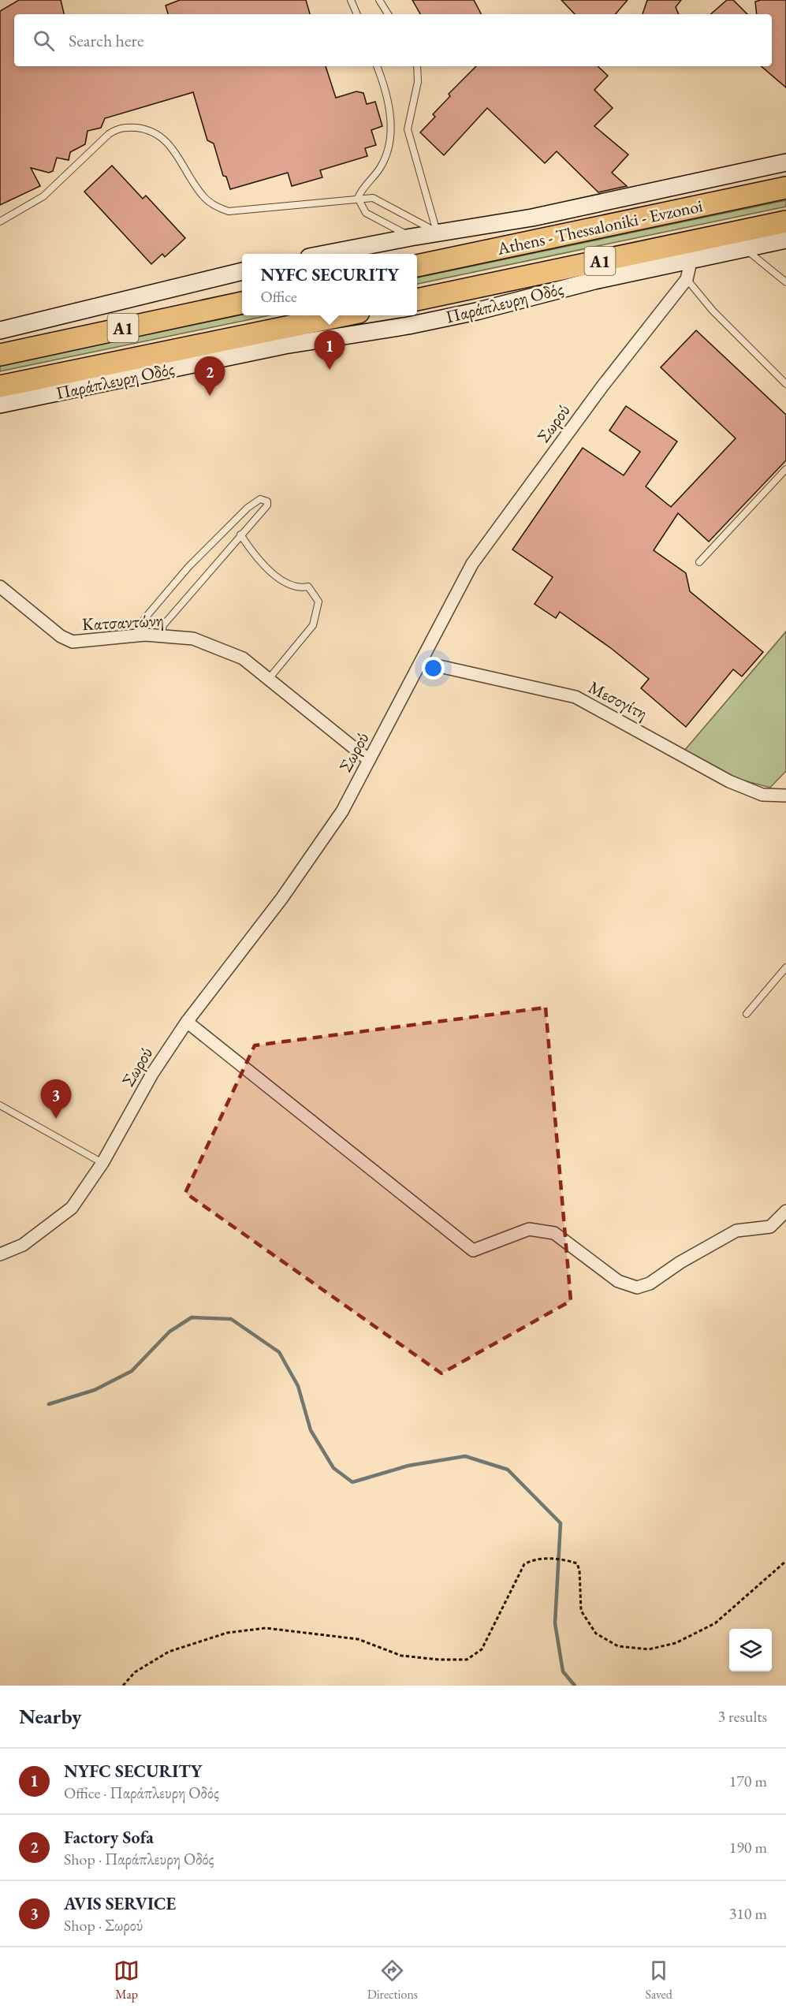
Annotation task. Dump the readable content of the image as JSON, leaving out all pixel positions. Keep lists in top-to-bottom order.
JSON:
{
  "streets": {
    "highway": ["Athens - Thessaloniki - Evzonoi", "Α1"],
    "street": [
      "Παράπλευρη Οδός",
      "Σωρού",
      "Κατσαντώνη",
      "Μεσογίτη"
    ]
  },
  "crossings": [
    ["Παράπλευρη Οδός", "Σωρού"],
    ["Σωρού", "Κατσαντώνη"],
    ["Σωρού", "Μεσογίτη"]
  ],
  "page": {
    "search": "Search here",
    "popup": ["NYFC SECURITY", "Office"],
    "pins": ["1", "2", "3"],
    "heading": ["Nearby", "3 results"],
    "list": [
      {
        "mark": "1",
        "name": "NYFC SECURITY",
        "note": "Office · Παράπλευρη Οδός",
        "value": "170 m"
      },
      {
        "mark": "2",
        "name": "Factory Sofa",
        "note": "Shop · Παράπλευρη Οδός",
        "value": "190 m"
      },
      {
        "mark": "3",
        "name": "AVIS SERVICE",
        "note": "Shop · Σωρού",
        "value": "310 m"
      }
    ],
    "nav": ["Map", "Directions", "Saved"]
  }
}
